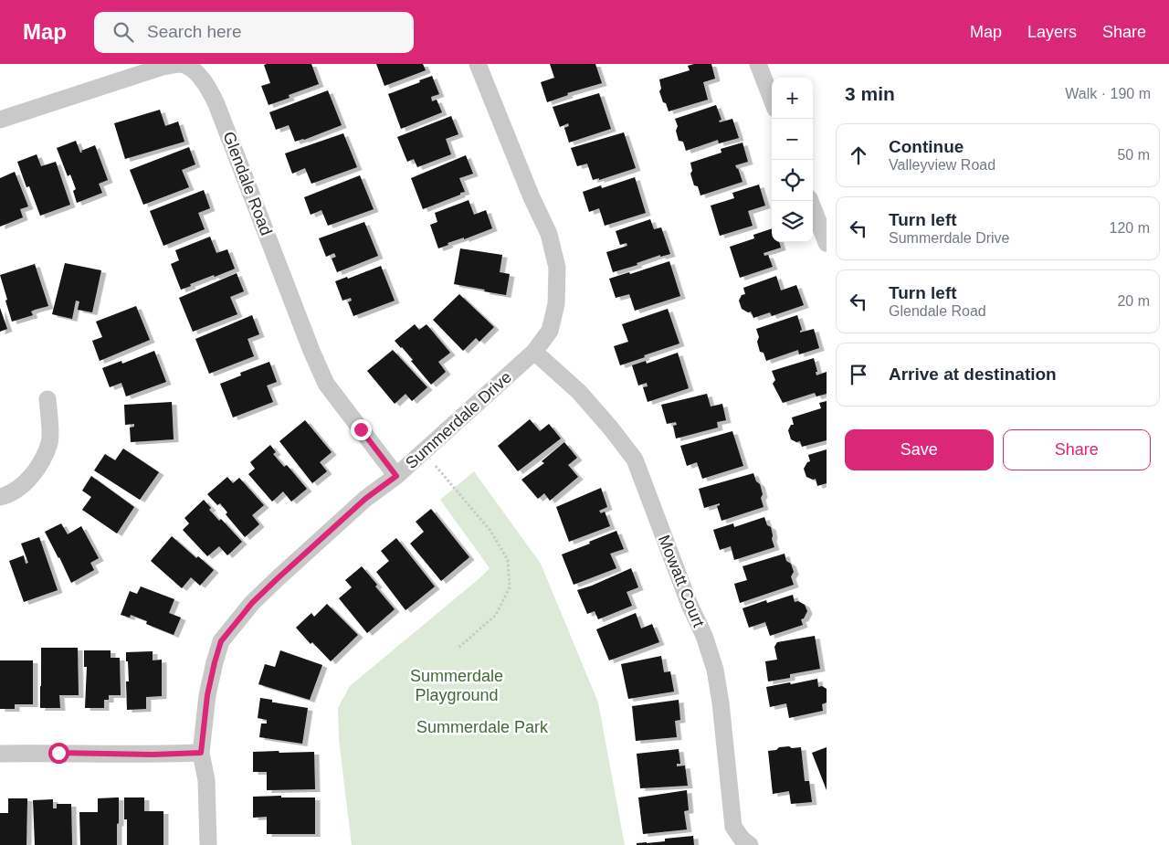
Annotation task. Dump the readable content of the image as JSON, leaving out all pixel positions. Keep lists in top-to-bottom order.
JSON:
{
  "streets": {
    "street": ["Glendale Road", "Summerdale Drive", "Mowatt Court"]
  },
  "crossings": [
    ["Glendale Road", "Summerdale Drive"],
    ["Summerdale Drive", "Mowatt Court"]
  ],
  "parks": ["Summerdale Playground", "Summerdale Park"],
  "page": {
    "header": "Map",
    "search": "Search here",
    "nav": ["Map", "Layers", "Share"],
    "heading": ["3 min", "Walk · 190 m"],
    "map_buttons": ["+", "−"],
    "list": [
      ["Continue", "Valleyview Road", "50 m"],
      ["Turn left", "Summerdale Drive", "120 m"],
      ["Turn left", "Glendale Road", "20 m"],
      "Arrive at destination"
    ],
    "buttons": ["Save", "Share"]
  }
}
